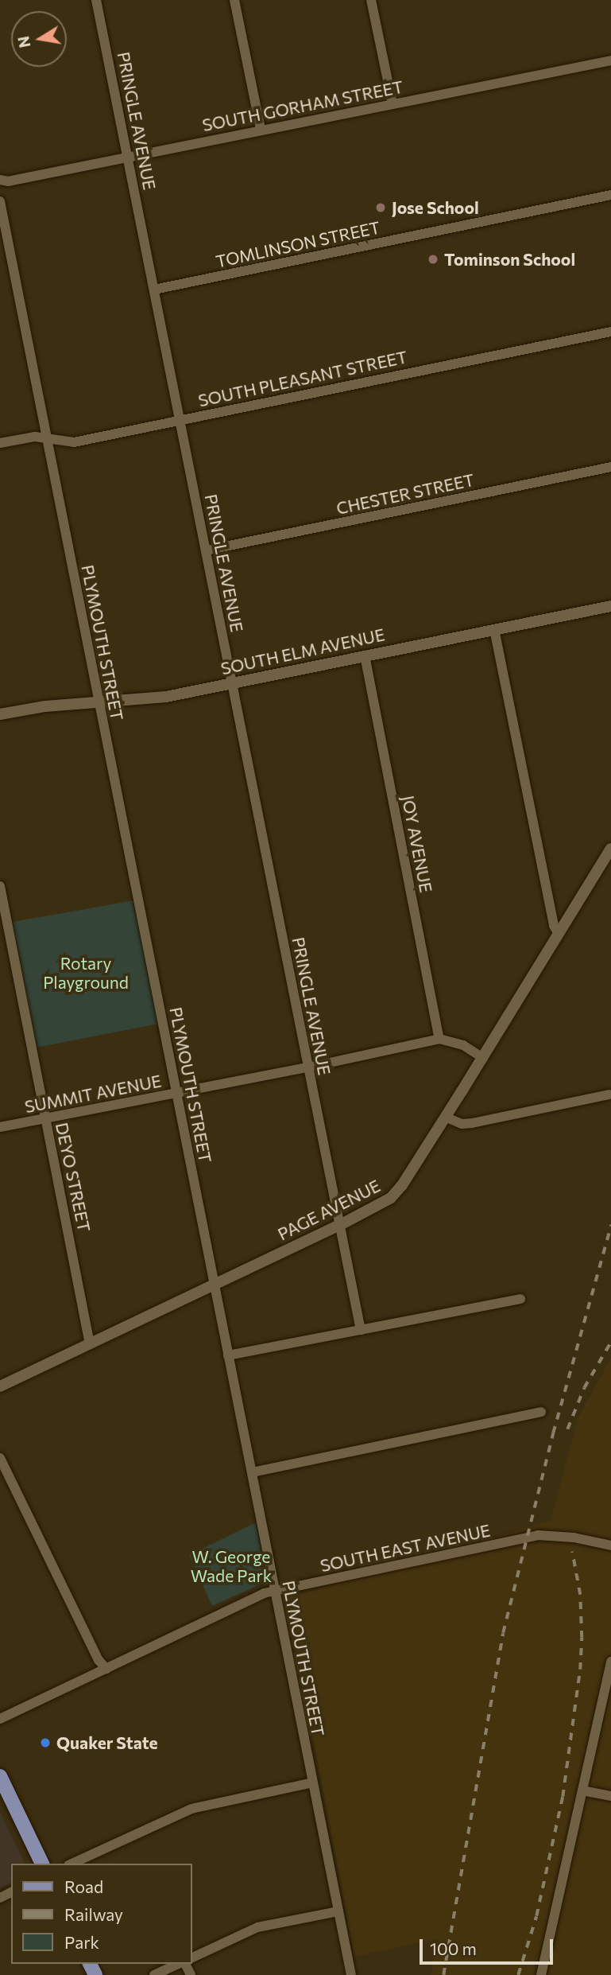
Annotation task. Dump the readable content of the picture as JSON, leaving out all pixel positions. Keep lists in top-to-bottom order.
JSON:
{
  "streets": {
    "street": [
      "SOUTH GORHAM STREET",
      "PRINGLE AVENUE",
      "TOMLINSON STREET",
      "SOUTH PLEASANT STREET",
      "CHESTER STREET",
      "PLYMOUTH STREET",
      "SOUTH ELM AVENUE",
      "JOY AVENUE",
      "SUMMIT AVENUE",
      "DEYO STREET",
      "PAGE AVENUE",
      "SOUTH EAST AVENUE"
    ]
  },
  "crossings": [
    ["SOUTH GORHAM STREET", "PRINGLE AVENUE"],
    ["PRINGLE AVENUE", "TOMLINSON STREET"],
    ["PRINGLE AVENUE", "SOUTH PLEASANT STREET"],
    ["PRINGLE AVENUE", "CHESTER STREET"],
    ["PRINGLE AVENUE", "SOUTH ELM AVENUE"],
    ["PRINGLE AVENUE", "SUMMIT AVENUE"],
    ["PRINGLE AVENUE", "PAGE AVENUE"],
    ["SOUTH PLEASANT STREET", "PLYMOUTH STREET"],
    ["PLYMOUTH STREET", "SOUTH ELM AVENUE"],
    ["PLYMOUTH STREET", "SUMMIT AVENUE"],
    ["PLYMOUTH STREET", "PAGE AVENUE"],
    ["PLYMOUTH STREET", "SOUTH EAST AVENUE"],
    ["SOUTH ELM AVENUE", "JOY AVENUE"],
    ["JOY AVENUE", "SUMMIT AVENUE"],
    ["SUMMIT AVENUE", "DEYO STREET"],
    ["SUMMIT AVENUE", "PAGE AVENUE"],
    ["DEYO STREET", "PAGE AVENUE"]
  ],
  "parks": ["Rotary Playground", "W. George Wade Park"],
  "places": ["Jose School", "Tominson School", "Quaker State"],
  "legend": ["Road", "Railway", "Park"],
  "scale_bar": "100 m",
  "north": "left"
}
